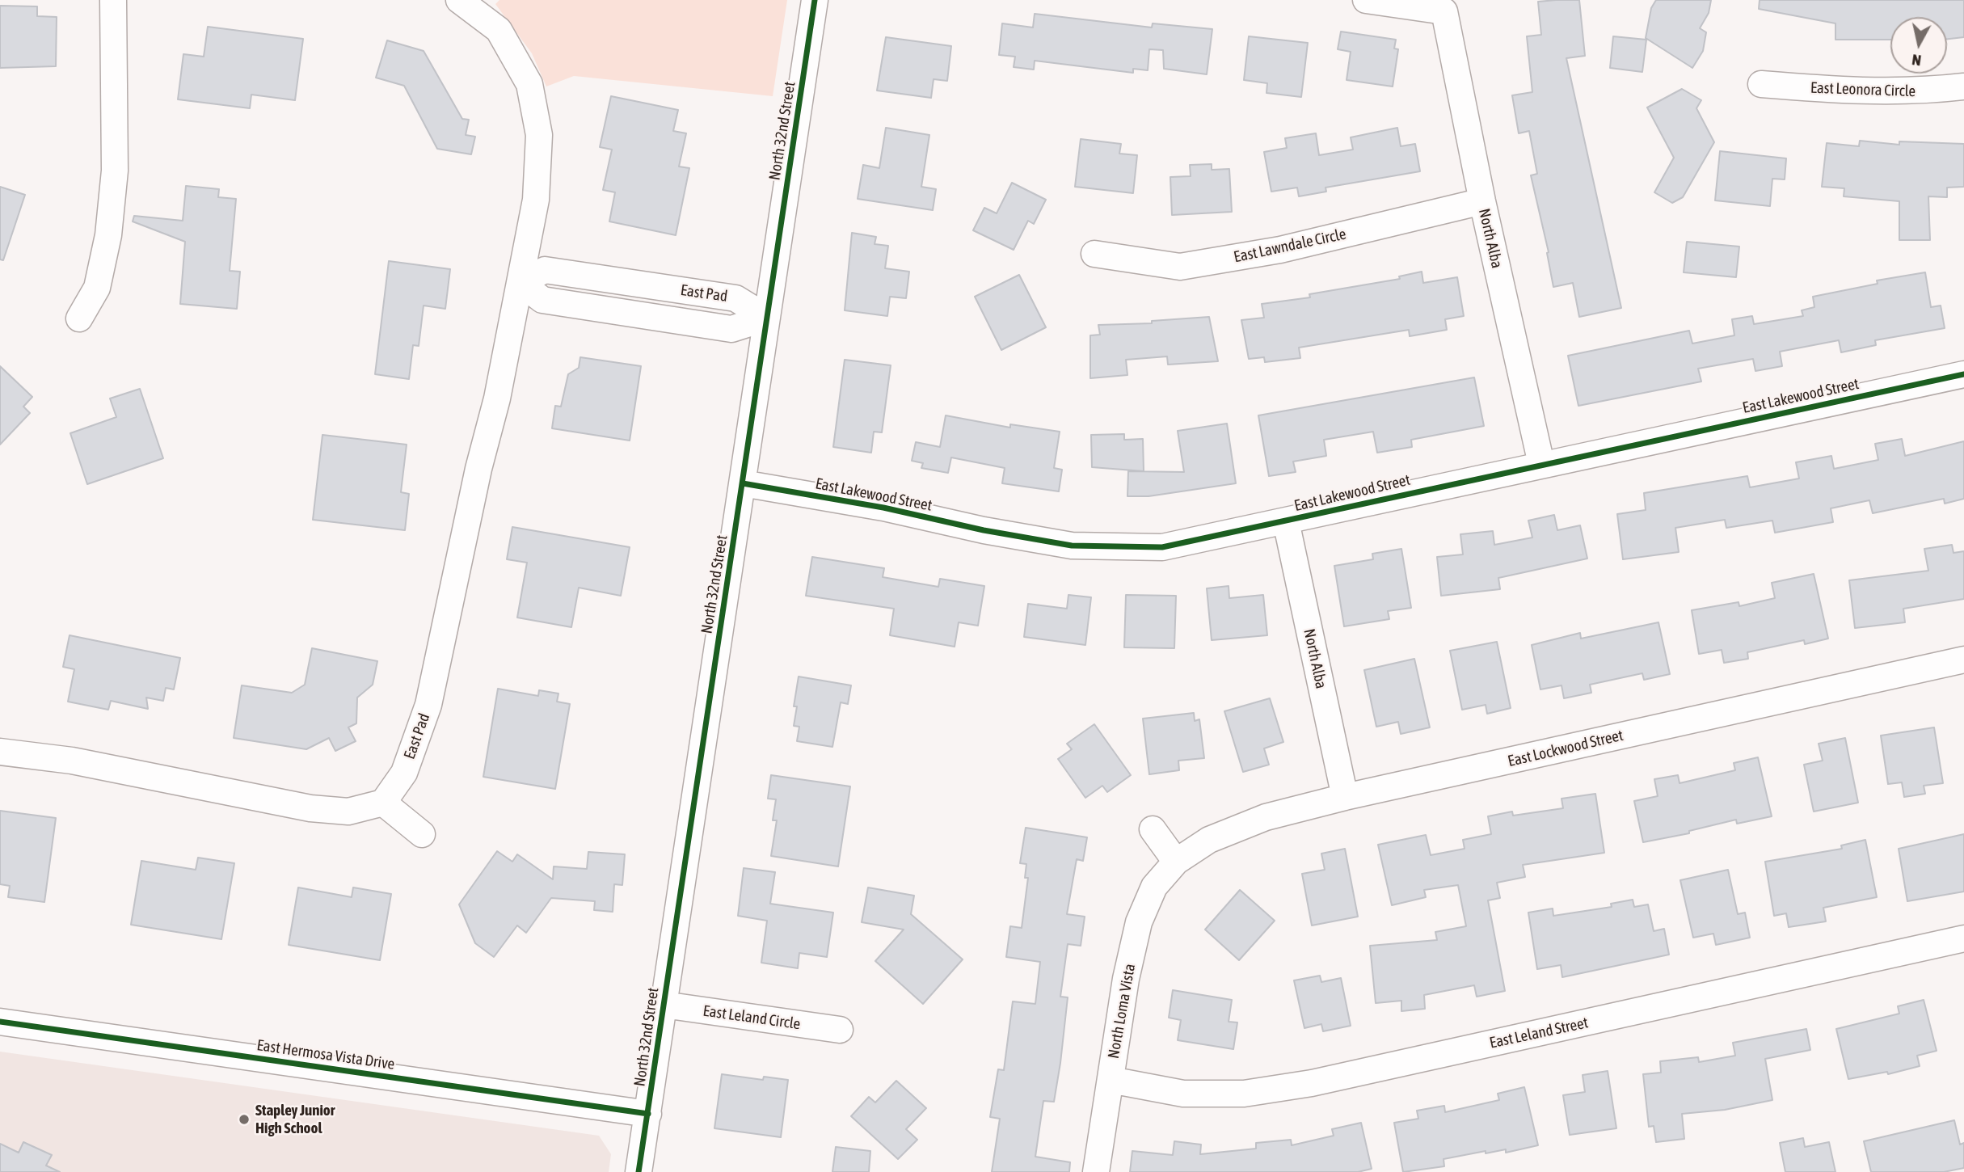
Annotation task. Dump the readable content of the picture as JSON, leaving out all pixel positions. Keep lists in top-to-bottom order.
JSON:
{
  "streets": {
    "street": [
      "East Leonora Circle",
      "North 32nd Street",
      "North Alba",
      "East Lawndale Circle",
      "East Pad",
      "East Lakewood Street",
      "East Lockwood Street",
      "North Loma Vista",
      "East Leland Circle",
      "East Leland Street",
      "East Hermosa Vista Drive"
    ]
  },
  "crossings": [
    ["North 32nd Street", "East Pad"],
    ["North 32nd Street", "East Lakewood Street"],
    ["North 32nd Street", "East Leland Circle"],
    ["North 32nd Street", "East Hermosa Vista Drive"],
    ["North Alba", "East Lawndale Circle"],
    ["North Alba", "East Lakewood Street"],
    ["North Alba", "East Lockwood Street"],
    ["East Lockwood Street", "North Loma Vista"],
    ["North Loma Vista", "East Leland Street"]
  ],
  "places": ["Stapley Junior High School"],
  "north": "bottom"
}
